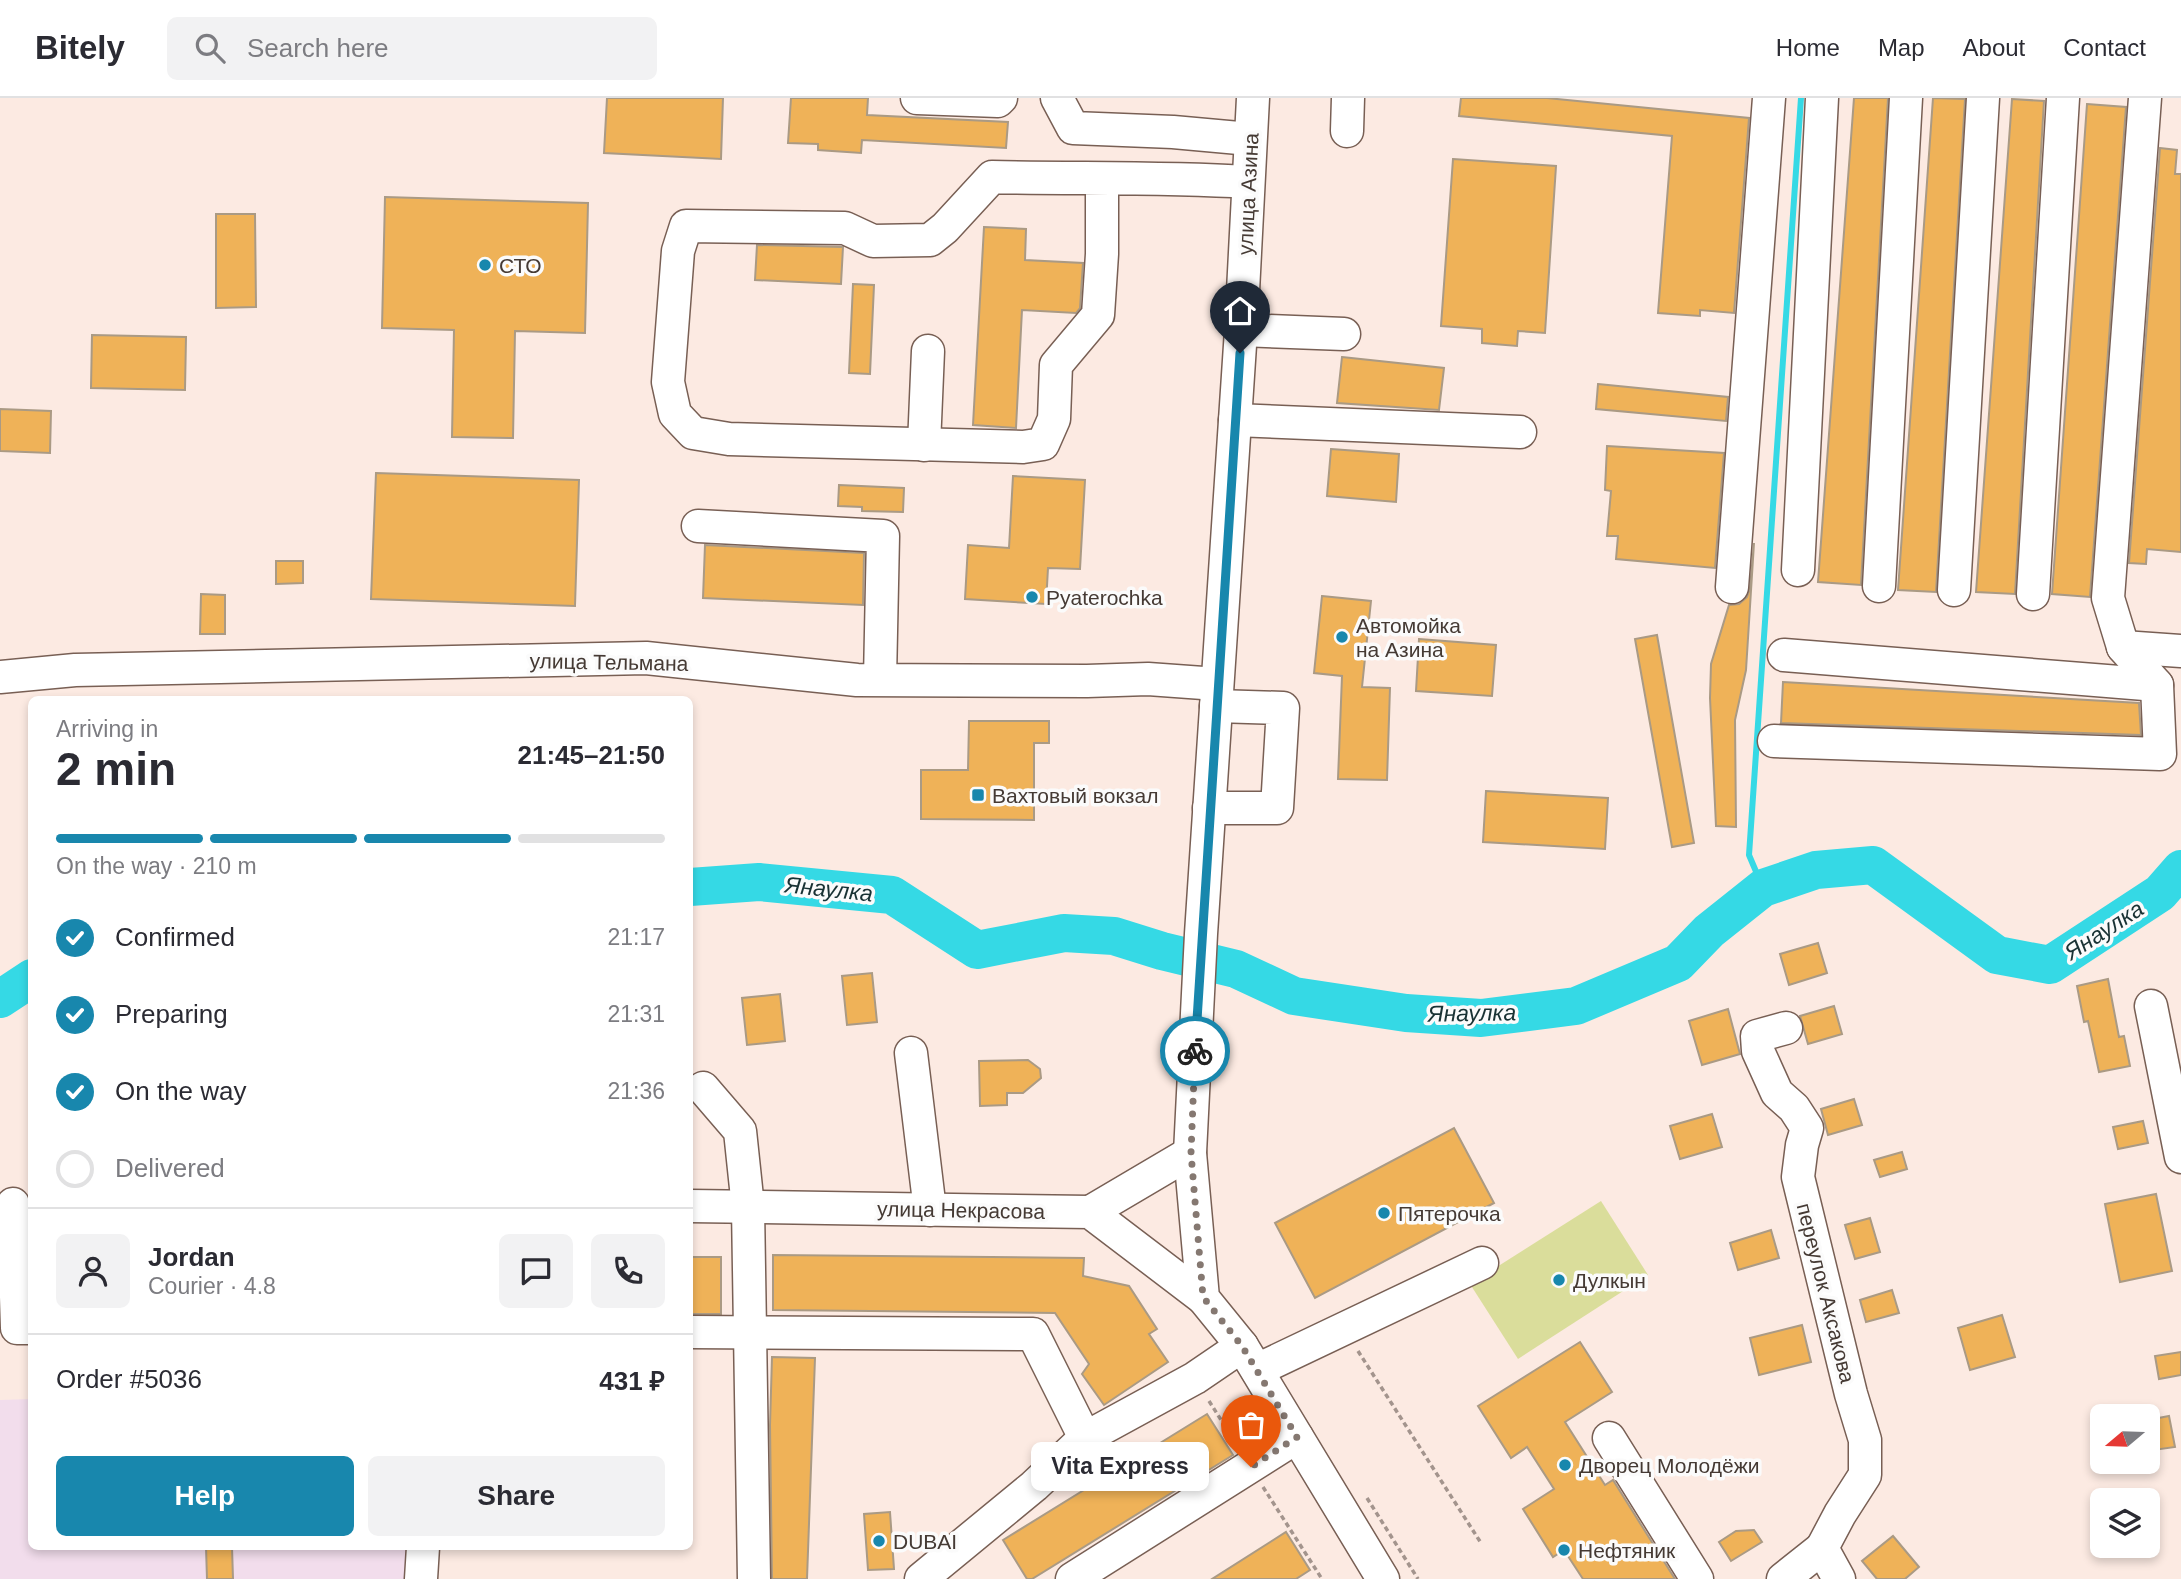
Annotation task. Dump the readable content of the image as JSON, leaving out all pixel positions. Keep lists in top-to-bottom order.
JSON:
{
  "streets": {
    "street": [
      "улица Азина",
      "улица Тельмана",
      "улица Некрасова",
      "переулок Аксакова"
    ]
  },
  "crossings": [
    ["улица Азина", "улица Тельмана"]
  ],
  "water": ["Янаулка"],
  "places": {
    "other": [
      "СТО",
      "Pyaterochka",
      "Автомойка на Азина",
      "Пятерочка",
      "Дулкын",
      "Дворец Молодёжи",
      "Vita Express",
      "DUBAI",
      "Нефтяник"
    ],
    "transit": ["Вахтовый вокзал"]
  },
  "north": "left",
  "page": {
    "header": "Bitely",
    "search": "Search here",
    "nav": [
      "Home",
      "Map",
      "About",
      "Contact"
    ],
    "heading": ["2 min", "Arriving in", "21:45–21:50"],
    "panel": [
      "Jordan",
      "Courier · 4.8",
      "Order #5036",
      "431 ₽"
    ],
    "bar": "On the way · 210 m",
    "list": [
      ["Confirmed", "21:17"],
      ["Preparing", "21:31"],
      ["On the way", "21:36"],
      "Delivered"
    ],
    "bubble": "Vita Express",
    "buttons": ["Help", "Share"]
  }
}
